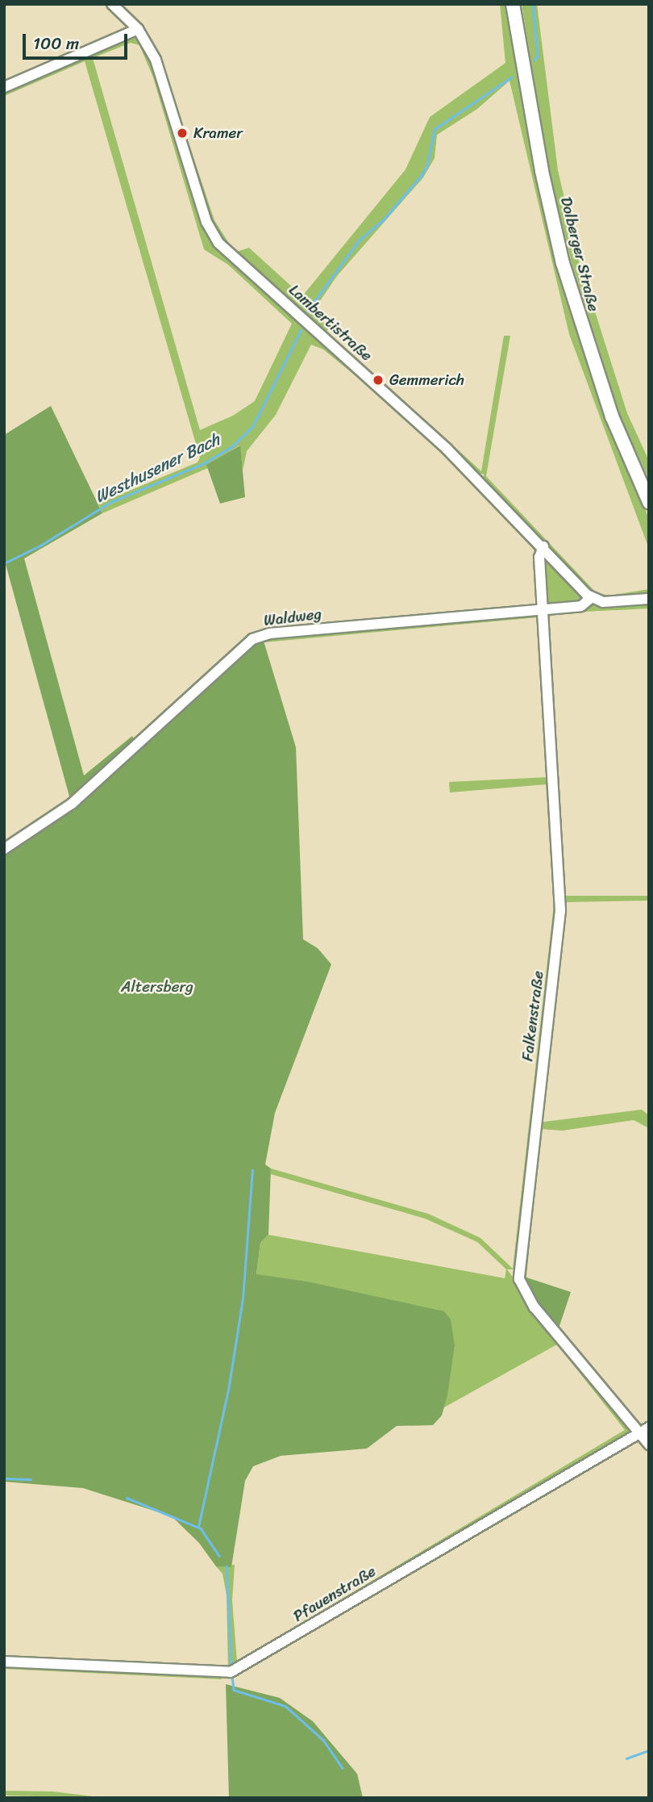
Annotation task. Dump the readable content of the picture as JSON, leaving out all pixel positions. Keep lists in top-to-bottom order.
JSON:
{
  "streets": {
    "main road": ["Dolberger Straße"],
    "street": [
      "Lambertistraße",
      "Waldweg",
      "Falkenstraße",
      "Pfauenstraße"
    ]
  },
  "crossings": [
    ["Lambertistraße", "Waldweg"],
    ["Lambertistraße", "Falkenstraße"],
    ["Waldweg", "Falkenstraße"],
    ["Falkenstraße", "Pfauenstraße"]
  ],
  "water": ["Westhusener Bach"],
  "parks": ["Altersberg"],
  "places": ["Kramer", "Gemmerich"],
  "scale_bar": "100 m"
}
